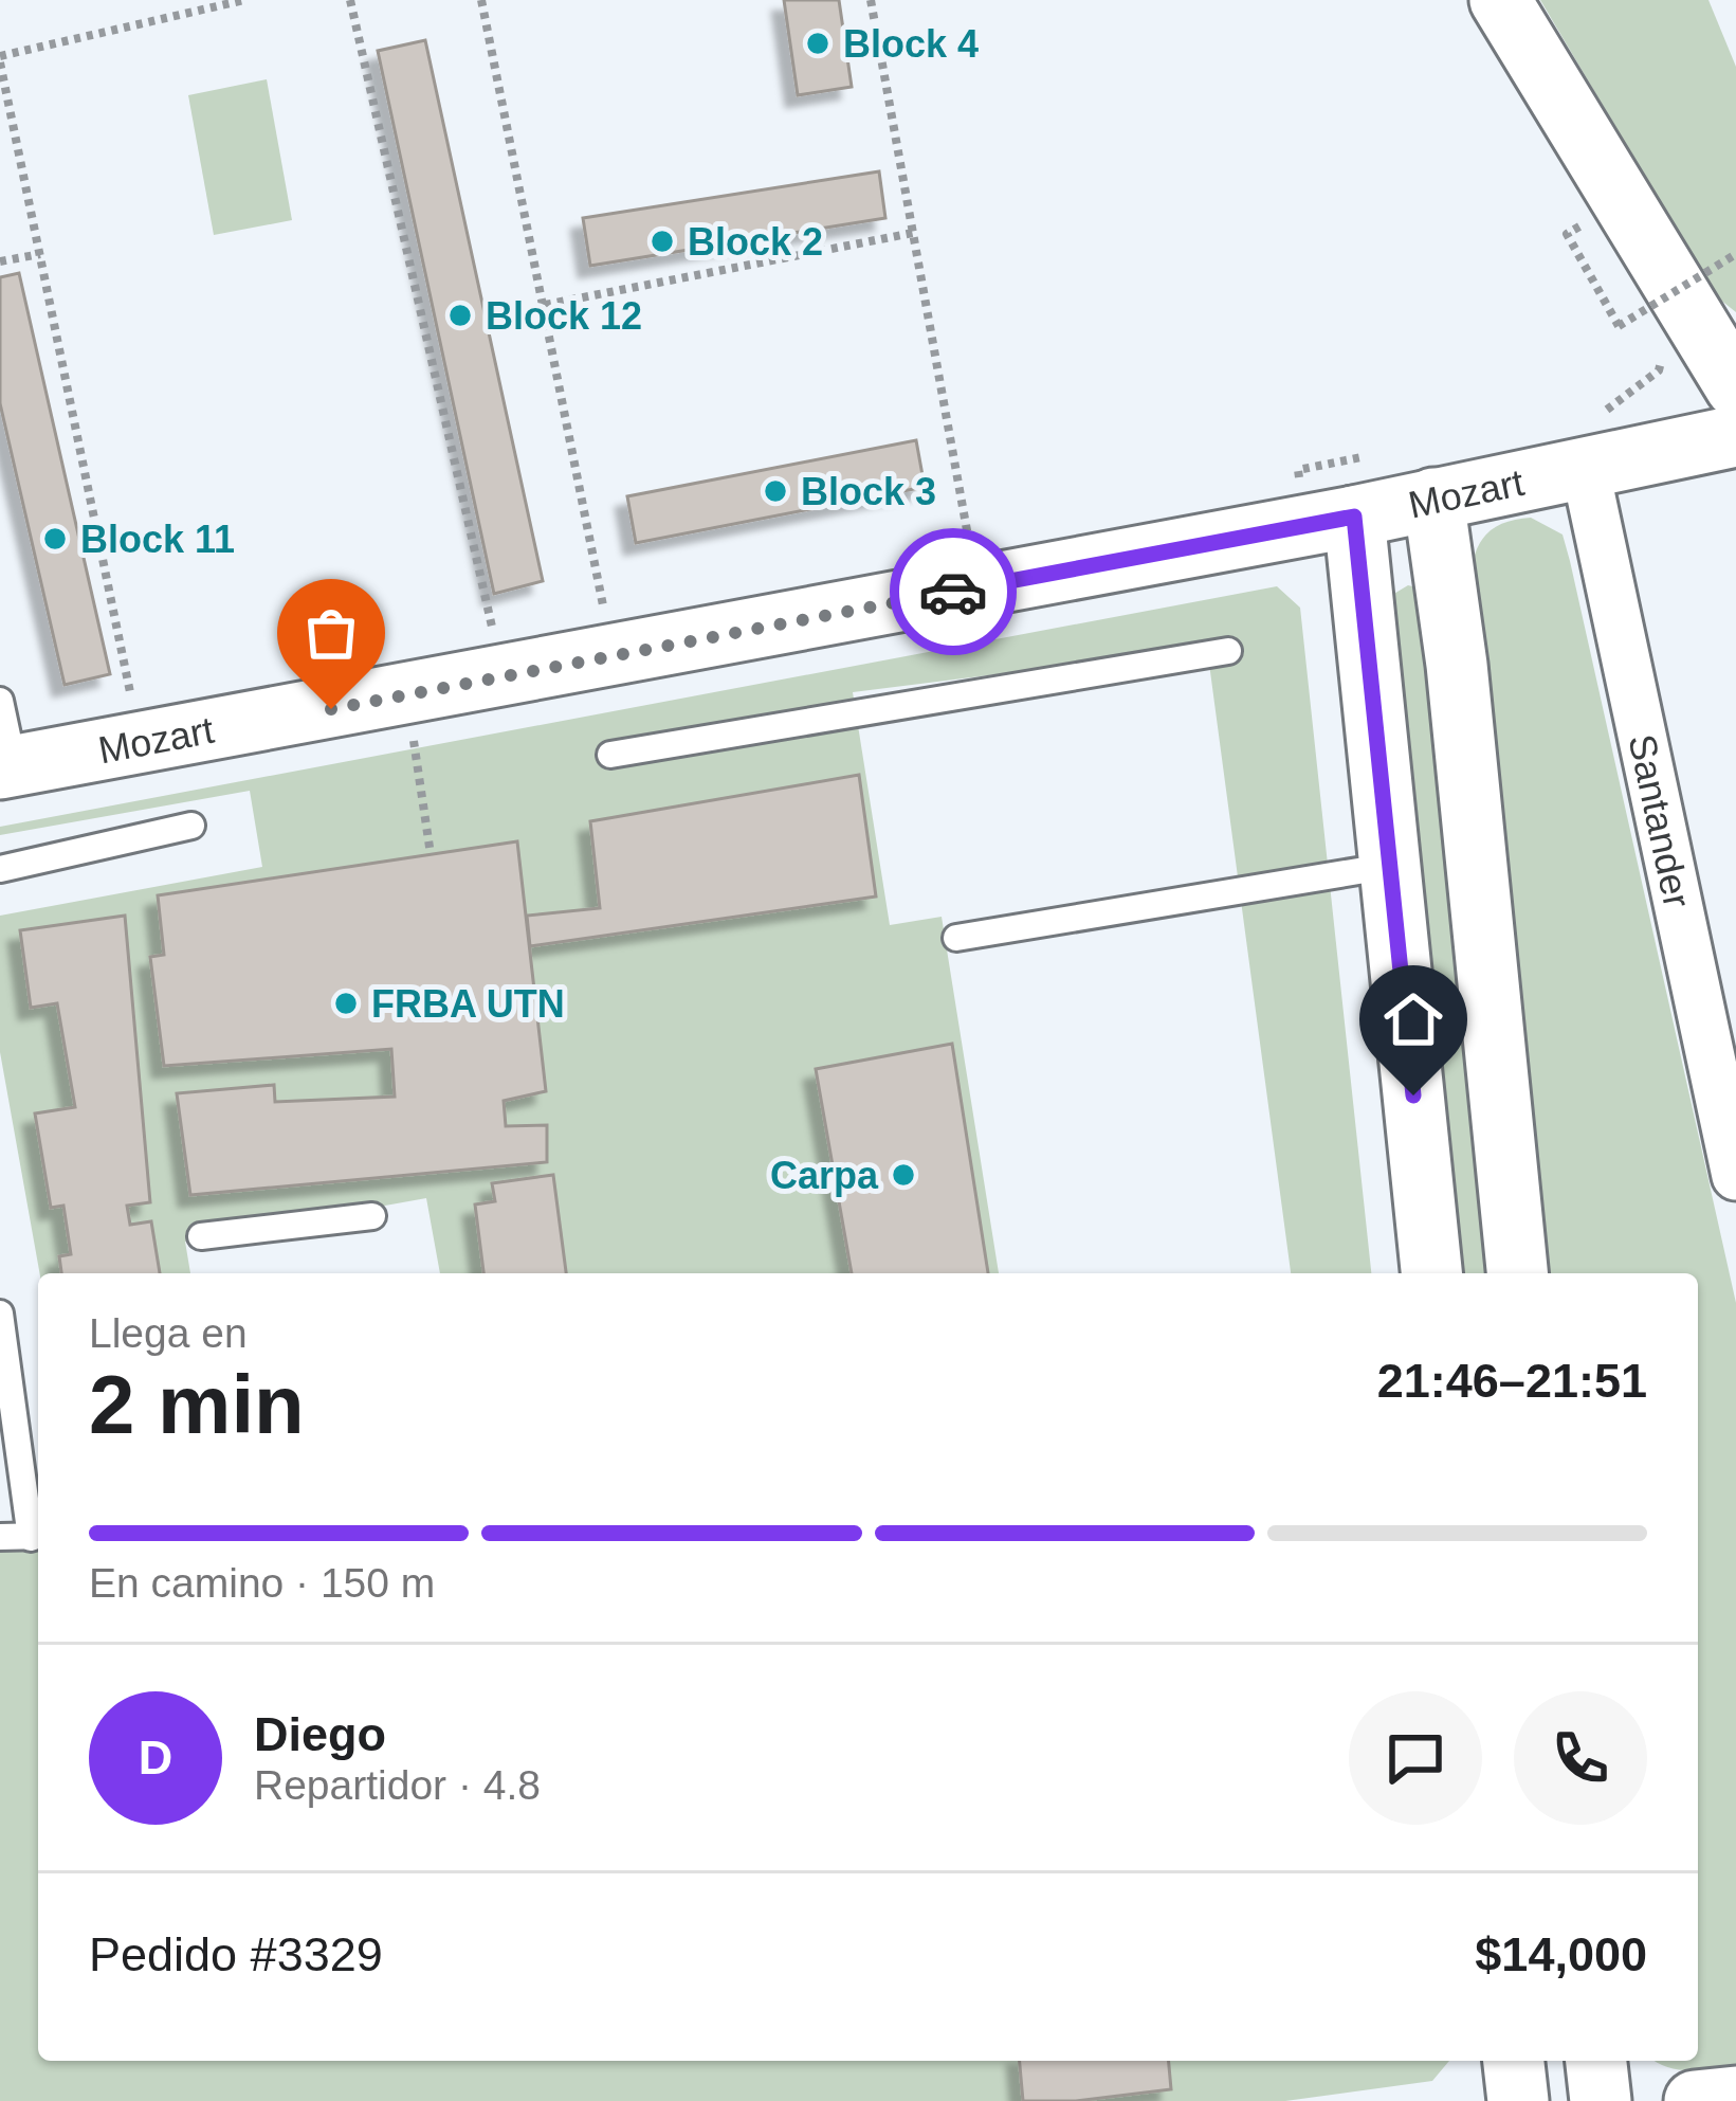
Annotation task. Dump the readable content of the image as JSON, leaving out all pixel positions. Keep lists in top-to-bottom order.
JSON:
{
  "streets": {
    "street": ["Mozart", "Santander"]
  },
  "crossings": [
    ["Mozart", "Santander"]
  ],
  "places": [
    "Block 4",
    "Block 2",
    "Block 12",
    "Block 3",
    "Block 11",
    "FRBA UTN",
    "Carpa"
  ],
  "page": {
    "heading": ["2 min", "Llega en", "21:46–21:51"],
    "panel": [
      "Diego",
      "Repartidor · 4.8",
      "Pedido #3329",
      "$14,000"
    ],
    "bar": "En camino · 150 m",
    "round": "D"
  }
}
